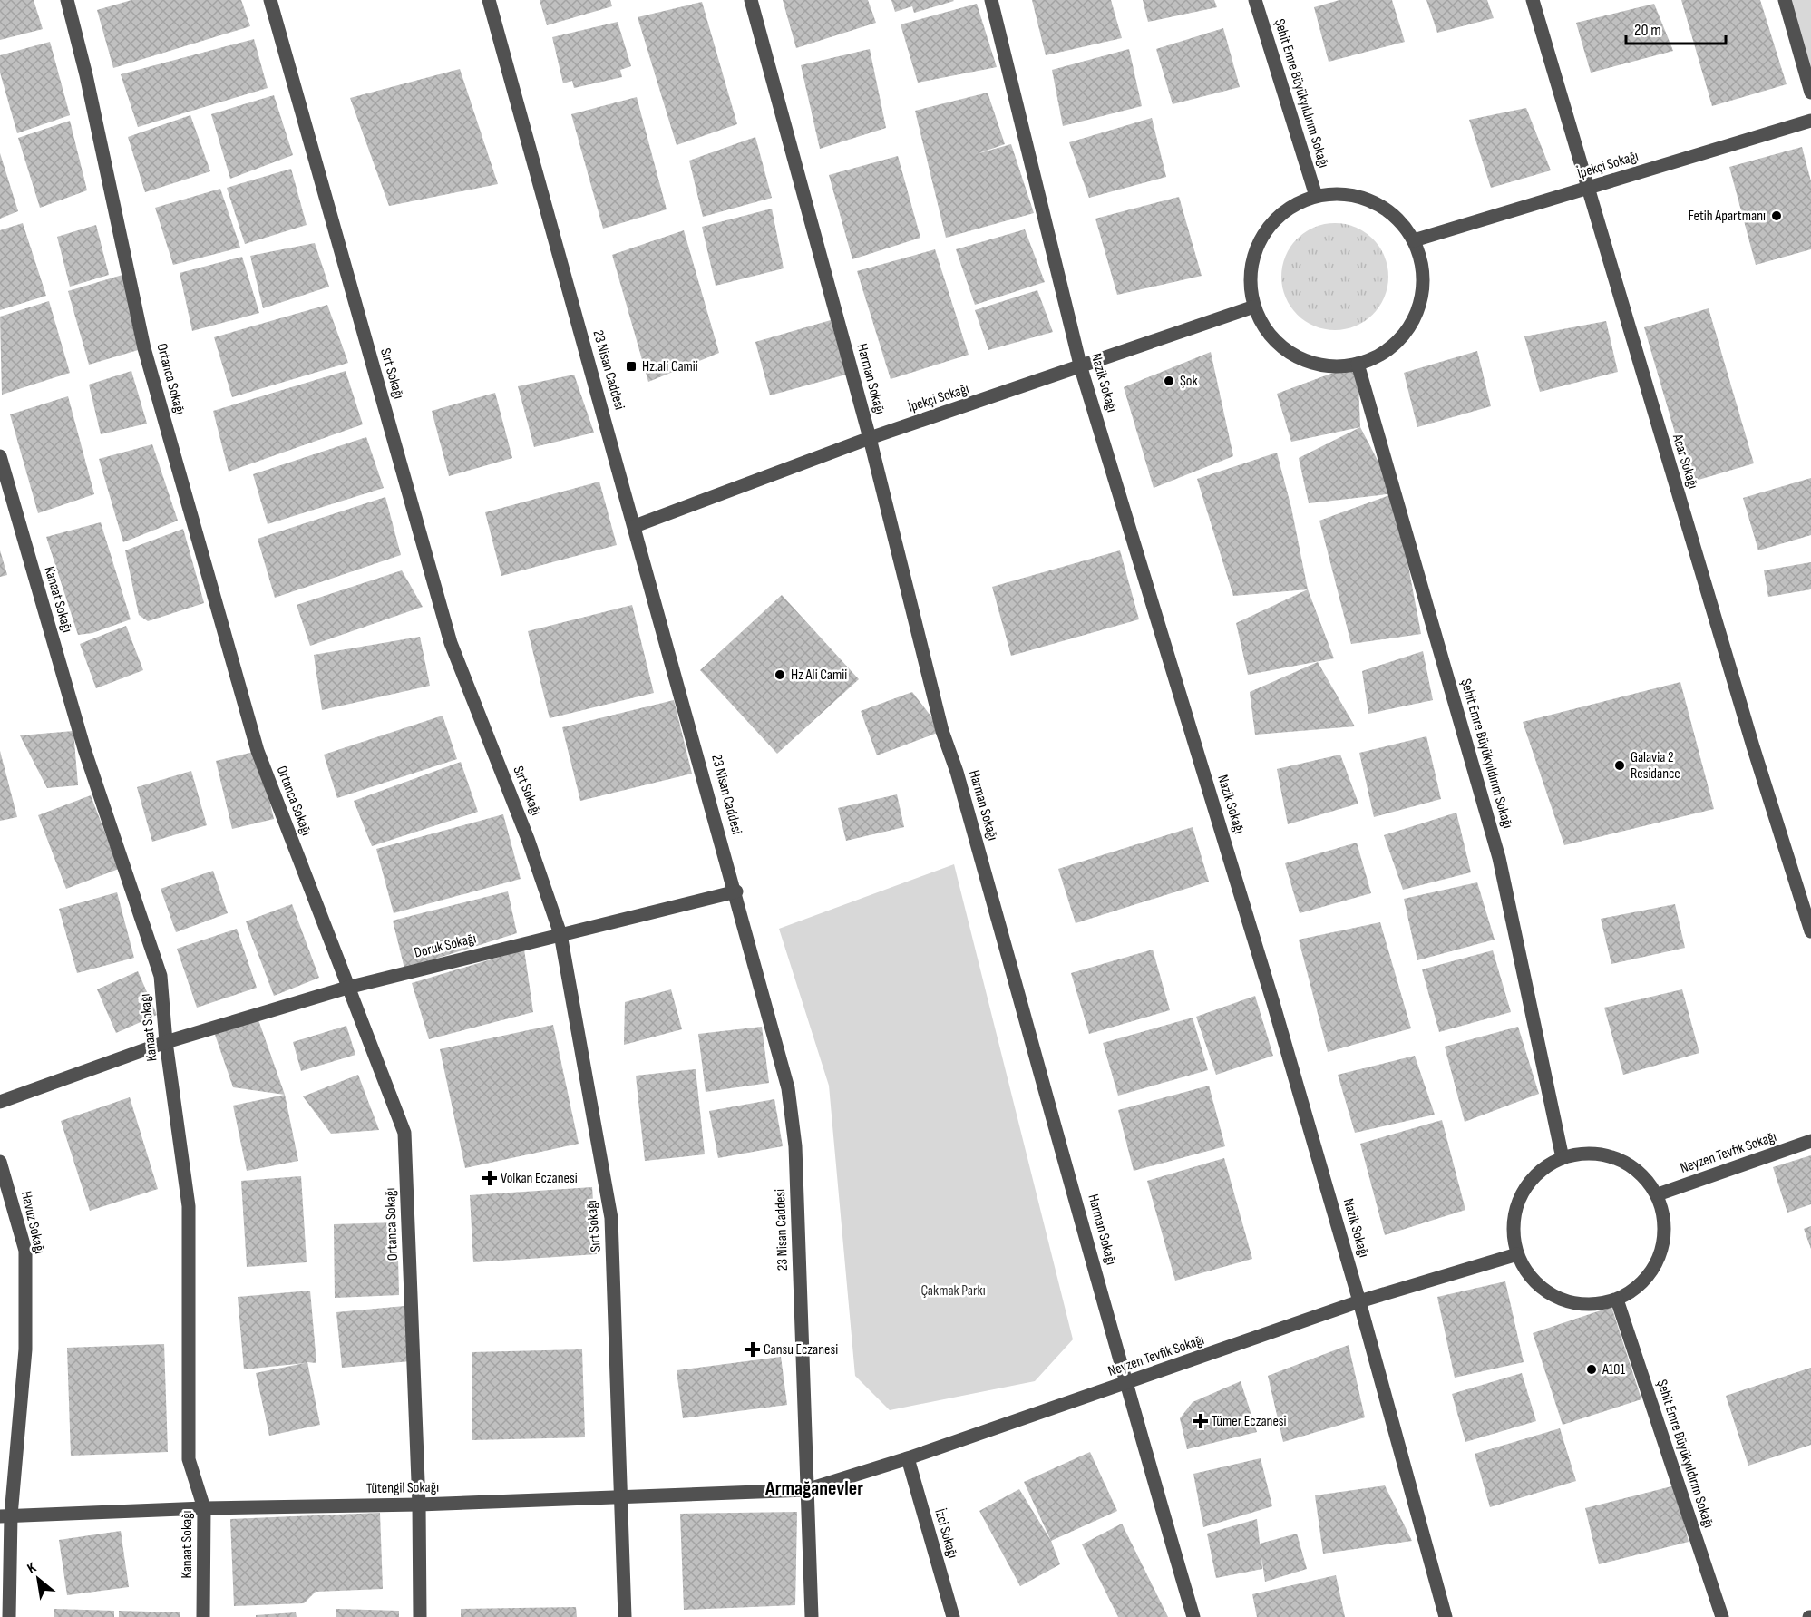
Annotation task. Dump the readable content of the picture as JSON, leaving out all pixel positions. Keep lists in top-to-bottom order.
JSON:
{
  "streets": {
    "street": [
      "Şehit Emre Büyükyıldırım Sokağı",
      "İpekçi Sokağı",
      "23 Nisan Caddesi",
      "Sırt Sokağı",
      "Ortanca Sokağı",
      "Harman Sokağı",
      "Nazik Sokağı",
      "Acar Sokağı",
      "Kanaat Sokağı",
      "Doruk Sokağı",
      "Neyzen Tevfik Sokağı",
      "Havuz Sokağı",
      "Tütengil Sokağı",
      "İzci Sokağı"
    ]
  },
  "crossings": [
    ["Şehit Emre Büyükyıldırım Sokağı", "İpekçi Sokağı"],
    ["Şehit Emre Büyükyıldırım Sokağı", "Neyzen Tevfik Sokağı"],
    ["İpekçi Sokağı", "23 Nisan Caddesi"],
    ["İpekçi Sokağı", "Harman Sokağı"],
    ["İpekçi Sokağı", "Nazik Sokağı"],
    ["İpekçi Sokağı", "Acar Sokağı"],
    ["23 Nisan Caddesi", "Doruk Sokağı"],
    ["23 Nisan Caddesi", "Neyzen Tevfik Sokağı"],
    ["23 Nisan Caddesi", "Tütengil Sokağı"],
    ["Sırt Sokağı", "Doruk Sokağı"],
    ["Sırt Sokağı", "Tütengil Sokağı"],
    ["Ortanca Sokağı", "Doruk Sokağı"],
    ["Ortanca Sokağı", "Tütengil Sokağı"],
    ["Harman Sokağı", "Neyzen Tevfik Sokağı"],
    ["Nazik Sokağı", "Neyzen Tevfik Sokağı"],
    ["Kanaat Sokağı", "Doruk Sokağı"],
    ["Kanaat Sokağı", "Tütengil Sokağı"],
    ["Neyzen Tevfik Sokağı", "Tütengil Sokağı"],
    ["Neyzen Tevfik Sokağı", "İzci Sokağı"],
    ["Havuz Sokağı", "Tütengil Sokağı"]
  ],
  "districts": ["Armağanevler"],
  "parks": ["Çakmak Parkı"],
  "places": {
    "other": [
      "Fetih Apartmanı",
      "Şok",
      "Hz Ali Camii",
      "Galavia 2 Residance",
      "A101"
    ],
    "transit": ["Hz.ali Camii"],
    "health": ["Volkan Eczanesi", "Cansu Eczanesi", "Tümer Eczanesi"]
  },
  "scale_bar": "20 m",
  "north": "top left"
}
